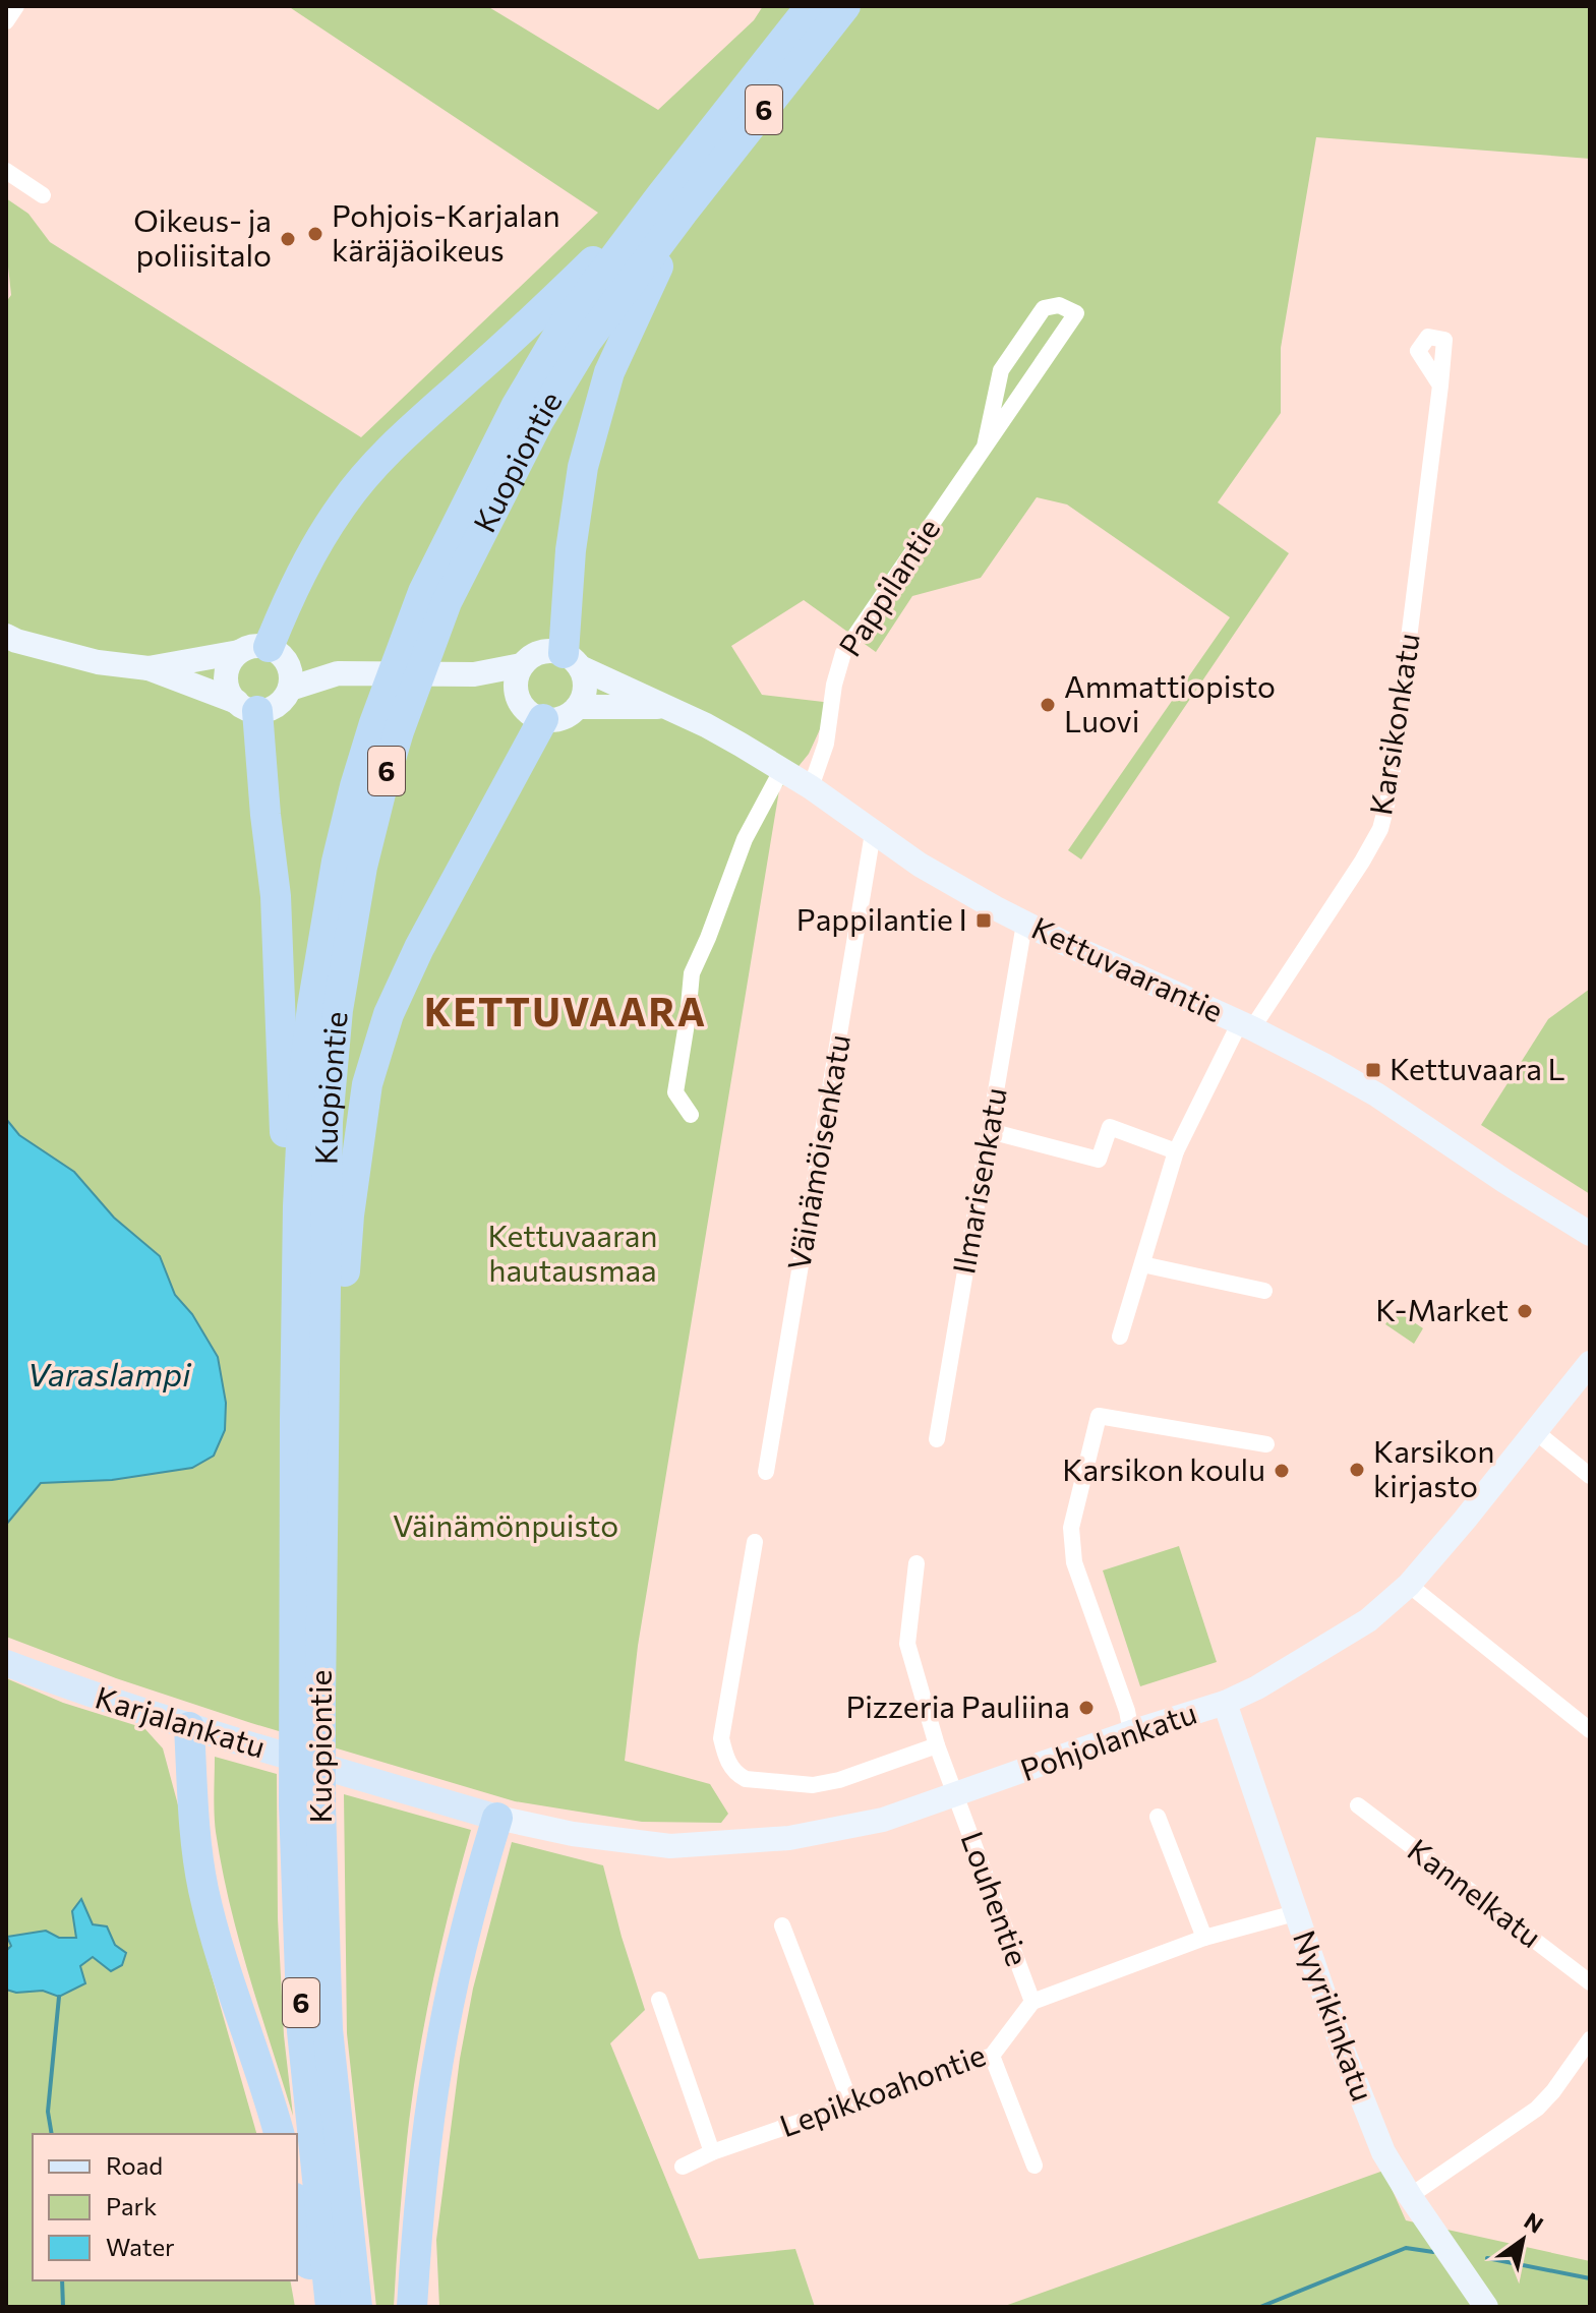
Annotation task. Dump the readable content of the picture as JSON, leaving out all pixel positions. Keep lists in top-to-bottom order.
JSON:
{
  "streets": {
    "highway": ["6", "Kuopiontie"],
    "main road": ["Karjalankatu"],
    "street": [
      "Pappilantie",
      "Karsikonkatu",
      "Kettuvaarantie",
      "Väinämöisenkatu",
      "Ilmarisenkatu",
      "Pohjolankatu",
      "Kannelkatu",
      "Louhentie",
      "Nyyrikinkatu",
      "Lepikkoahontie"
    ]
  },
  "crossings": [
    ["Pappilantie", "Kettuvaarantie"],
    ["Karsikonkatu", "Kettuvaarantie"],
    ["Kettuvaarantie", "Väinämöisenkatu"],
    ["Kettuvaarantie", "Ilmarisenkatu"],
    ["Karjalankatu", "Pohjolankatu"],
    ["Pohjolankatu", "Louhentie"],
    ["Pohjolankatu", "Nyyrikinkatu"],
    ["Louhentie", "Lepikkoahontie"]
  ],
  "districts": ["KETTUVAARA"],
  "water": ["Varaslampi"],
  "parks": ["Kettuvaaran hautausmaa", "Väinämönpuisto"],
  "places": {
    "other": [
      "Pohjois-Karjalan käräjäoikeus",
      "Oikeus- ja poliisitalo",
      "Ammattiopisto Luovi",
      "K-Market",
      "Karsikon kirjasto",
      "Karsikon koulu",
      "Pizzeria Pauliina"
    ],
    "transit": ["Pappilantie I", "Kettuvaara L"]
  },
  "legend": ["Road", "Park", "Water"],
  "north": "top right"
}
